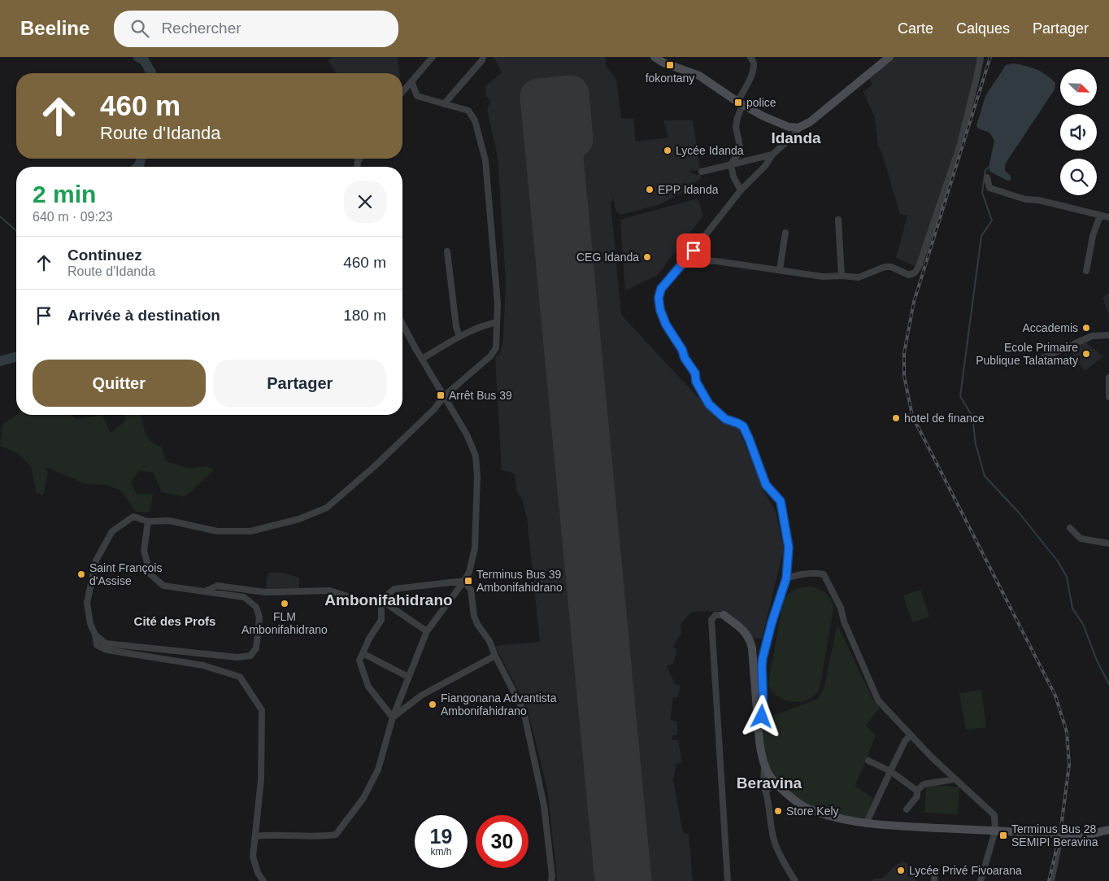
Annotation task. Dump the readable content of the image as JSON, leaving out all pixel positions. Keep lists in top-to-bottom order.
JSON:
{
  "districts": [
    "Idanda",
    "Ambonifahidrano",
    "Cité des Profs",
    "Beravina"
  ],
  "places": {
    "transit": [
      "fokontany",
      "police",
      "Arrêt Bus 39",
      "Terminus Bus 39 Ambonifahidrano",
      "Terminus Bus 28 SEMIPI Beravina"
    ],
    "other": [
      "Lycée Idanda",
      "EPP Idanda",
      "CEG Idanda",
      "Accademis",
      "Ecole Primaire Publique Talatamaty",
      "hotel de finance",
      "Saint François d'Assise",
      "FLM Ambonifahidrano",
      "Fiangonana Advantista Ambonifahidrano",
      "Store Kely",
      "Lycée Privé Fivoarana"
    ]
  },
  "north": "bottom right",
  "page": {
    "header": "Beeline",
    "search": "Rechercher",
    "nav": ["Carte", "Calques", "Partager"],
    "turn": ["460 m", "Route d'Idanda"],
    "heading": ["2 min", "640 m · 09:23"],
    "list": [
      {
        "name": "Continuez",
        "note": "Route d'Idanda",
        "value": "460 m"
      },
      {
        "name": "Arrivée à destination",
        "value": "180 m"
      }
    ],
    "buttons": ["Quitter", "Partager"],
    "speed": "19 km/h",
    "limit": "30"
  }
}
